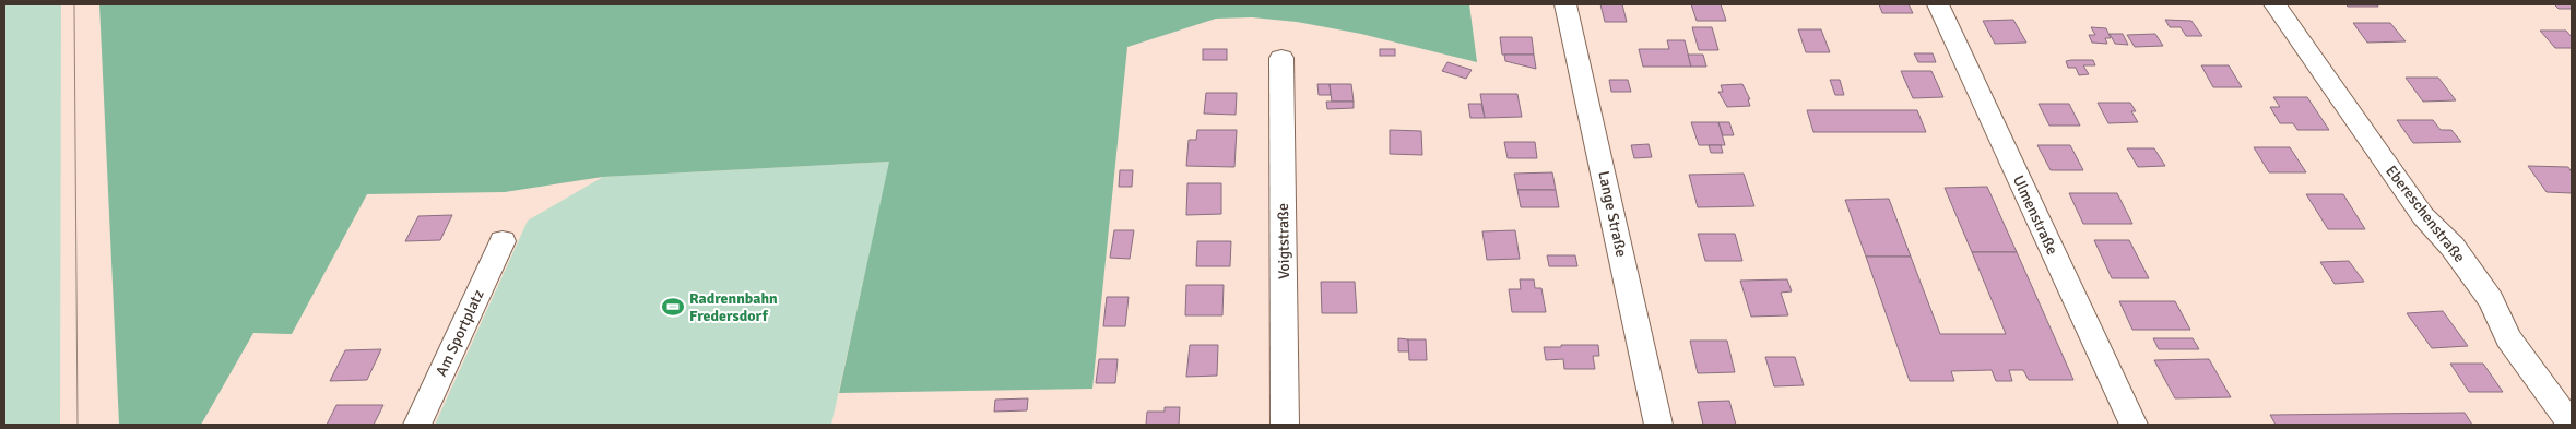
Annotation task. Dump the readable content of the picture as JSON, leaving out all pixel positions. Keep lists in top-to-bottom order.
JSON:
{
  "streets": {
    "street": [
      "Lange Straße",
      "Ebereschenstraße",
      "Ulmenstraße",
      "Voigtstraße",
      "Am Sportplatz"
    ]
  },
  "places": {
    "sports": ["Radrennbahn Fredersdorf"]
  }
}
